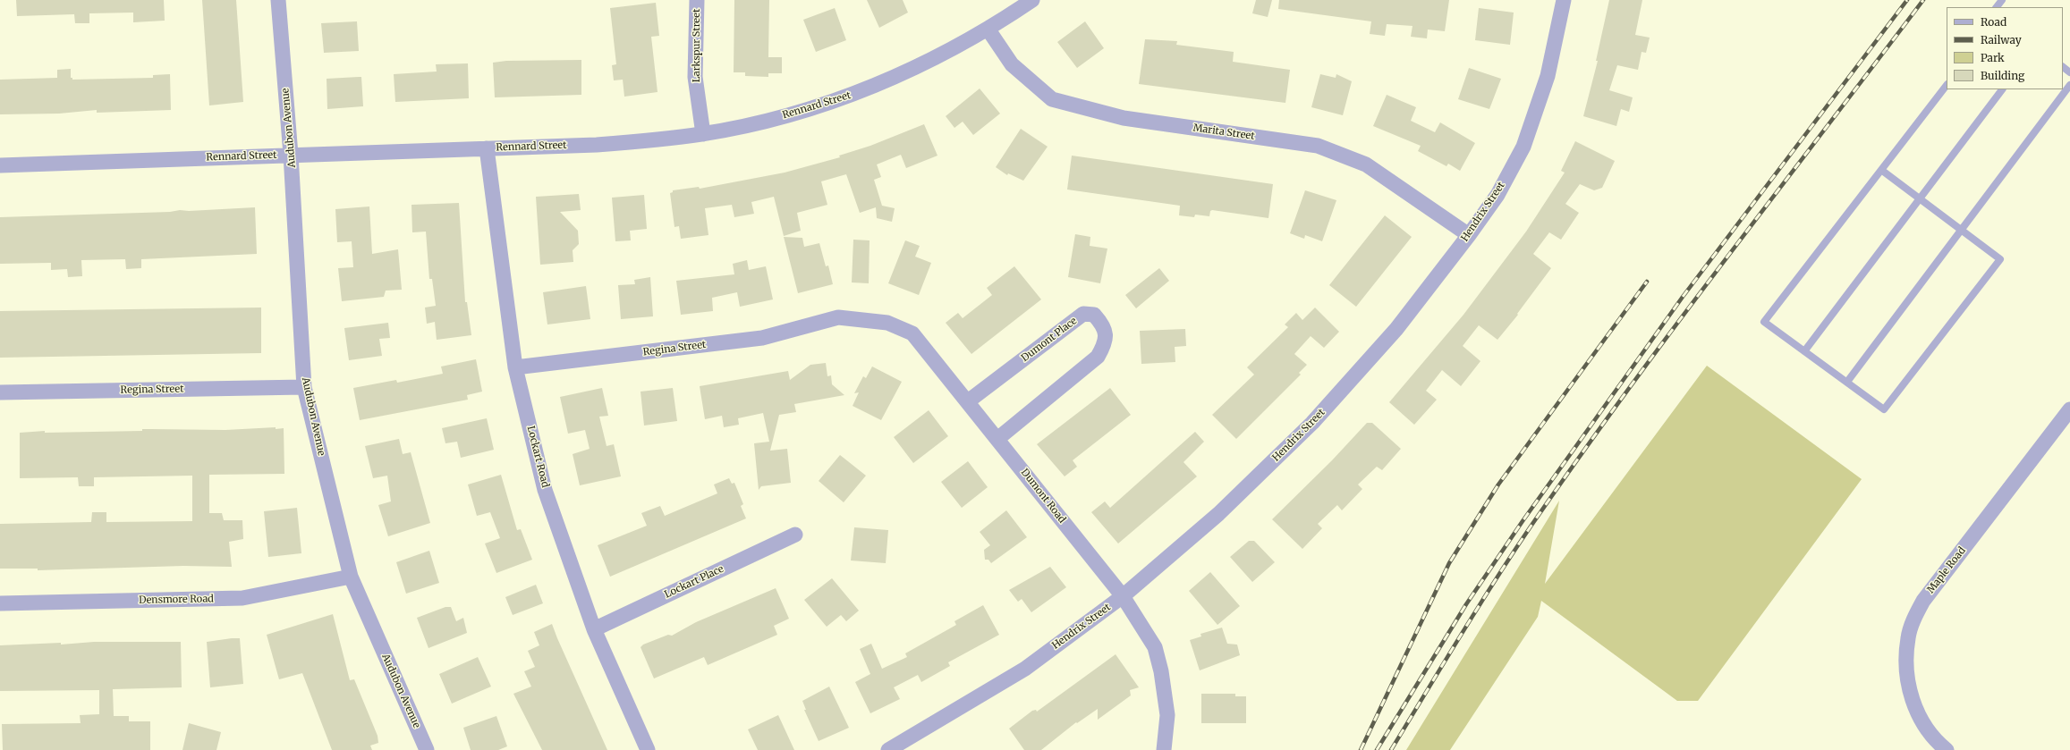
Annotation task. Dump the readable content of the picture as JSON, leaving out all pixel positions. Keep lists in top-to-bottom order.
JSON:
{
  "streets": {
    "street": [
      "Larkspur Street",
      "Rennard Street",
      "Audubon Avenue",
      "Marita Street",
      "Hendrix Street",
      "Dumont Place",
      "Regina Street",
      "Lockart Road",
      "Dumont Road",
      "Maple Road",
      "Lockart Place",
      "Densmore Road"
    ]
  },
  "crossings": [
    ["Larkspur Street", "Rennard Street"],
    ["Rennard Street", "Audubon Avenue"],
    ["Rennard Street", "Marita Street"],
    ["Rennard Street", "Lockart Road"],
    ["Audubon Avenue", "Regina Street"],
    ["Audubon Avenue", "Densmore Road"],
    ["Marita Street", "Hendrix Street"],
    ["Hendrix Street", "Dumont Road"],
    ["Dumont Place", "Dumont Road"],
    ["Regina Street", "Lockart Road"],
    ["Regina Street", "Dumont Road"],
    ["Lockart Road", "Lockart Place"]
  ],
  "legend": [
    "Road",
    "Railway",
    "Park",
    "Building"
  ]
}
